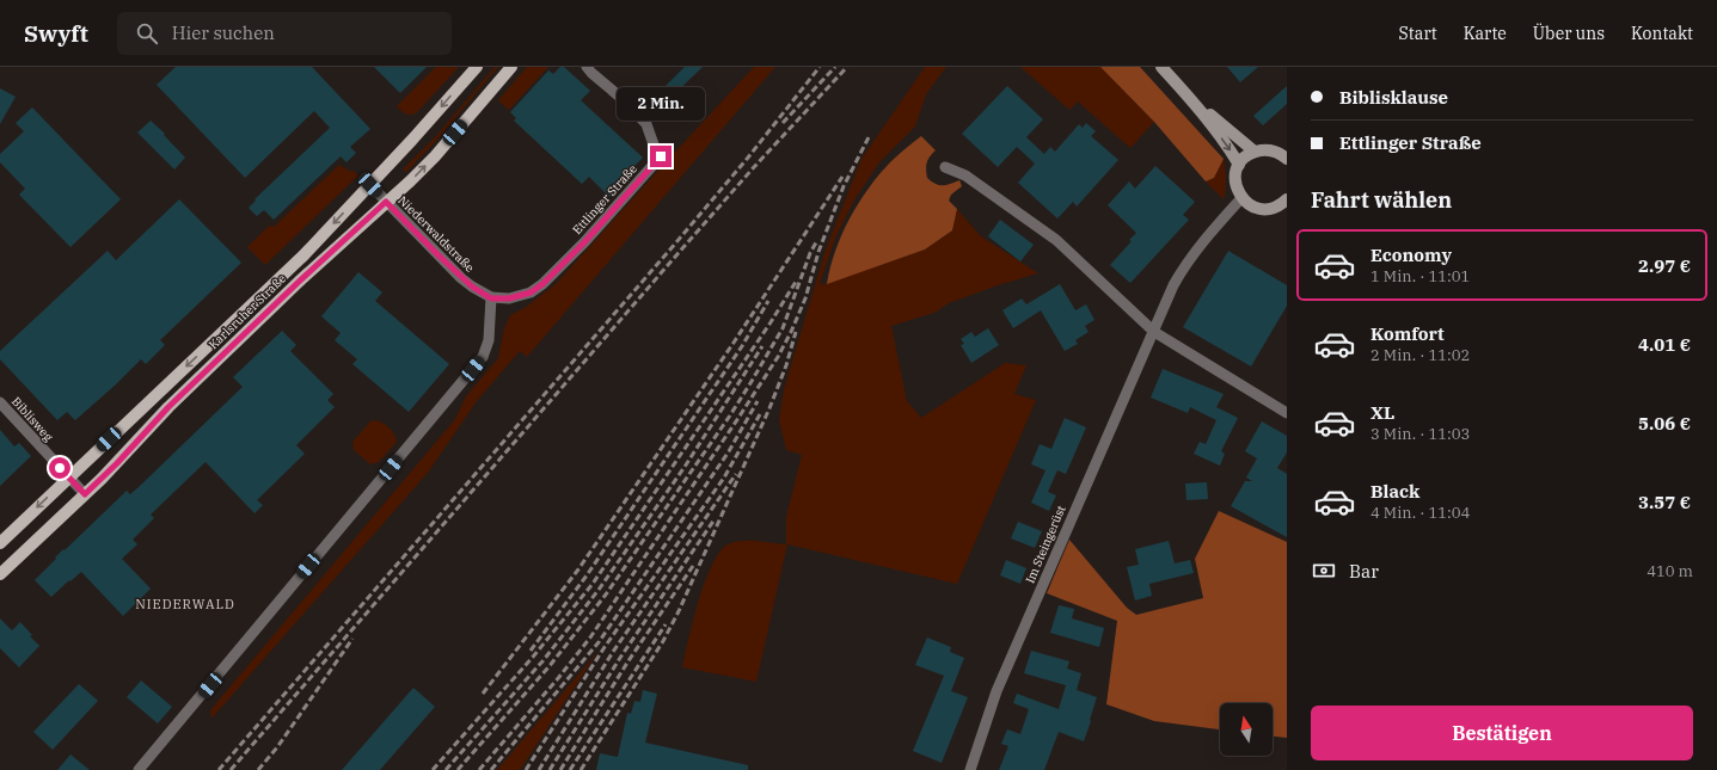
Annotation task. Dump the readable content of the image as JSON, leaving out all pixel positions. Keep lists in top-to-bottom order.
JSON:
{
  "streets": {
    "main road": ["Karlsruher Straße"],
    "street": [
      "Ettlinger Straße",
      "Niederwaldstraße",
      "Biblisweg",
      "Im Steingerüst"
    ]
  },
  "crossings": [
    ["Ettlinger Straße", "Niederwaldstraße"],
    ["Niederwaldstraße", "Karlsruher Straße"],
    ["Karlsruher Straße", "Biblisweg"]
  ],
  "districts": ["NIEDERWALD"],
  "north": "top",
  "page": {
    "header": "Swyft",
    "search": "Hier suchen",
    "nav": [
      "Start",
      "Karte",
      "Über uns",
      "Kontakt"
    ],
    "banner": ["Biblisklause", "Ettlinger Straße"],
    "bubble": "2 Min.",
    "heading": "Fahrt wählen",
    "list": [
      {
        "name": "Economy",
        "note": "1 Min. · 11:01",
        "value": "2.97 €"
      },
      {
        "name": "Komfort",
        "note": "2 Min. · 11:02",
        "value": "4.01 €"
      },
      {
        "name": "XL",
        "note": "3 Min. · 11:03",
        "value": "5.06 €"
      },
      {
        "name": "Black",
        "note": "4 Min. · 11:04",
        "value": "3.57 €"
      }
    ],
    "pay": ["Bar", "410 m"],
    "buttons": "Bestätigen"
  }
}
